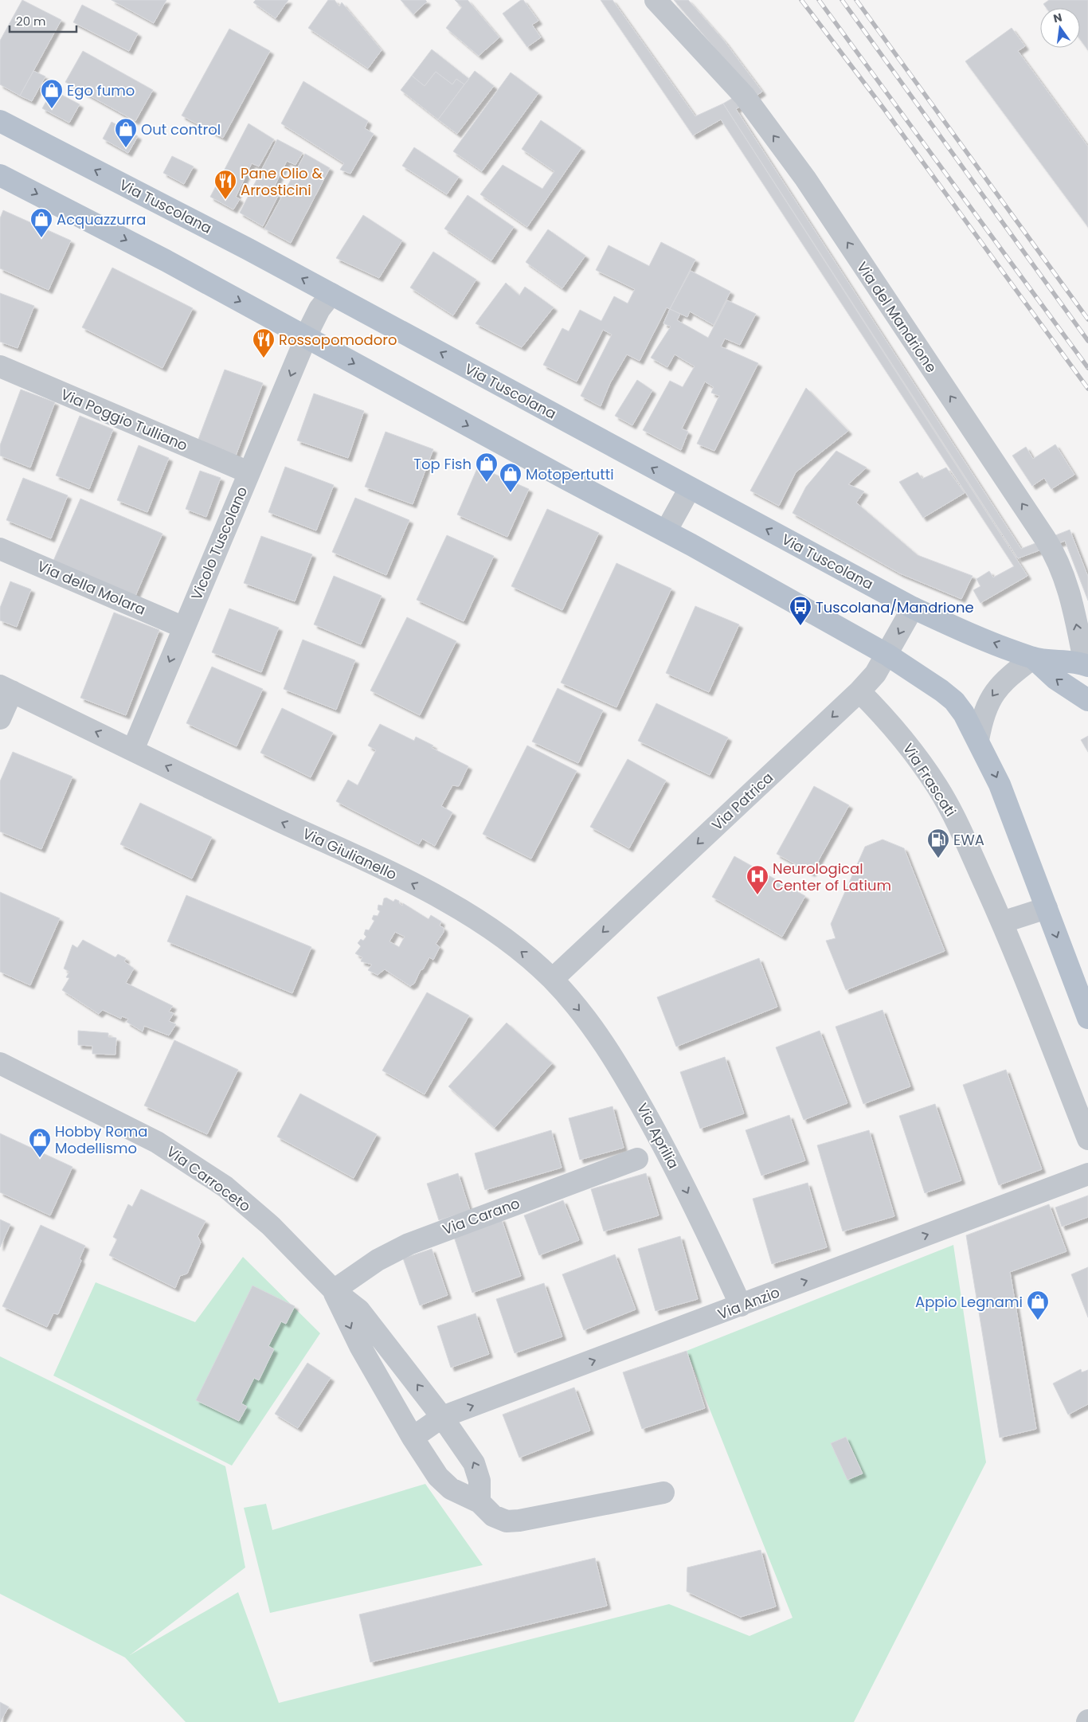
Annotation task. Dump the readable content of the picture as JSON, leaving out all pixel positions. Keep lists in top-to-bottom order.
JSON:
{
  "streets": {
    "main road": ["Via Tuscolana"],
    "street": [
      "Via del Mandrione",
      "Via Poggio Tulliano",
      "Vicolo Tuscolano",
      "Via della Molara",
      "Via Frascati",
      "Via Patrica",
      "Via Giulianello",
      "Via Aprilia",
      "Via Carroceto",
      "Via Carano",
      "Via Anzio"
    ]
  },
  "crossings": [
    ["Via Tuscolana", "Via del Mandrione"],
    ["Via Tuscolana", "Via Patrica"],
    ["Via Poggio Tulliano", "Vicolo Tuscolano"],
    ["Vicolo Tuscolano", "Via della Molara"],
    ["Vicolo Tuscolano", "Via Giulianello"],
    ["Via Frascati", "Via Patrica"],
    ["Via Patrica", "Via Giulianello"],
    ["Via Patrica", "Via Aprilia"],
    ["Via Giulianello", "Via Aprilia"],
    ["Via Aprilia", "Via Anzio"],
    ["Via Carroceto", "Via Carano"],
    ["Via Carroceto", "Via Anzio"]
  ],
  "one_way": [
    "Via del Mandrione",
    "Vicolo Tuscolano",
    "Via Patrica",
    "Via Giulianello",
    "Via Aprilia",
    "Via Anzio"
  ],
  "places": {
    "shop": [
      "Ego fumo",
      "Out control",
      "Acquazzurra",
      "Top Fish",
      "Motopertutti",
      "Hobby Roma Modellismo",
      "Appio Legnami"
    ],
    "restaurant": ["Pane Olio & Arrosticini", "Rossopomodoro"],
    "bus stop": ["Tuscolana/Mandrione"],
    "fuel station": ["EWA"],
    "hospital": ["Neurological Center of Latium"]
  },
  "scale_bar": "20 m",
  "north": "top"
}
